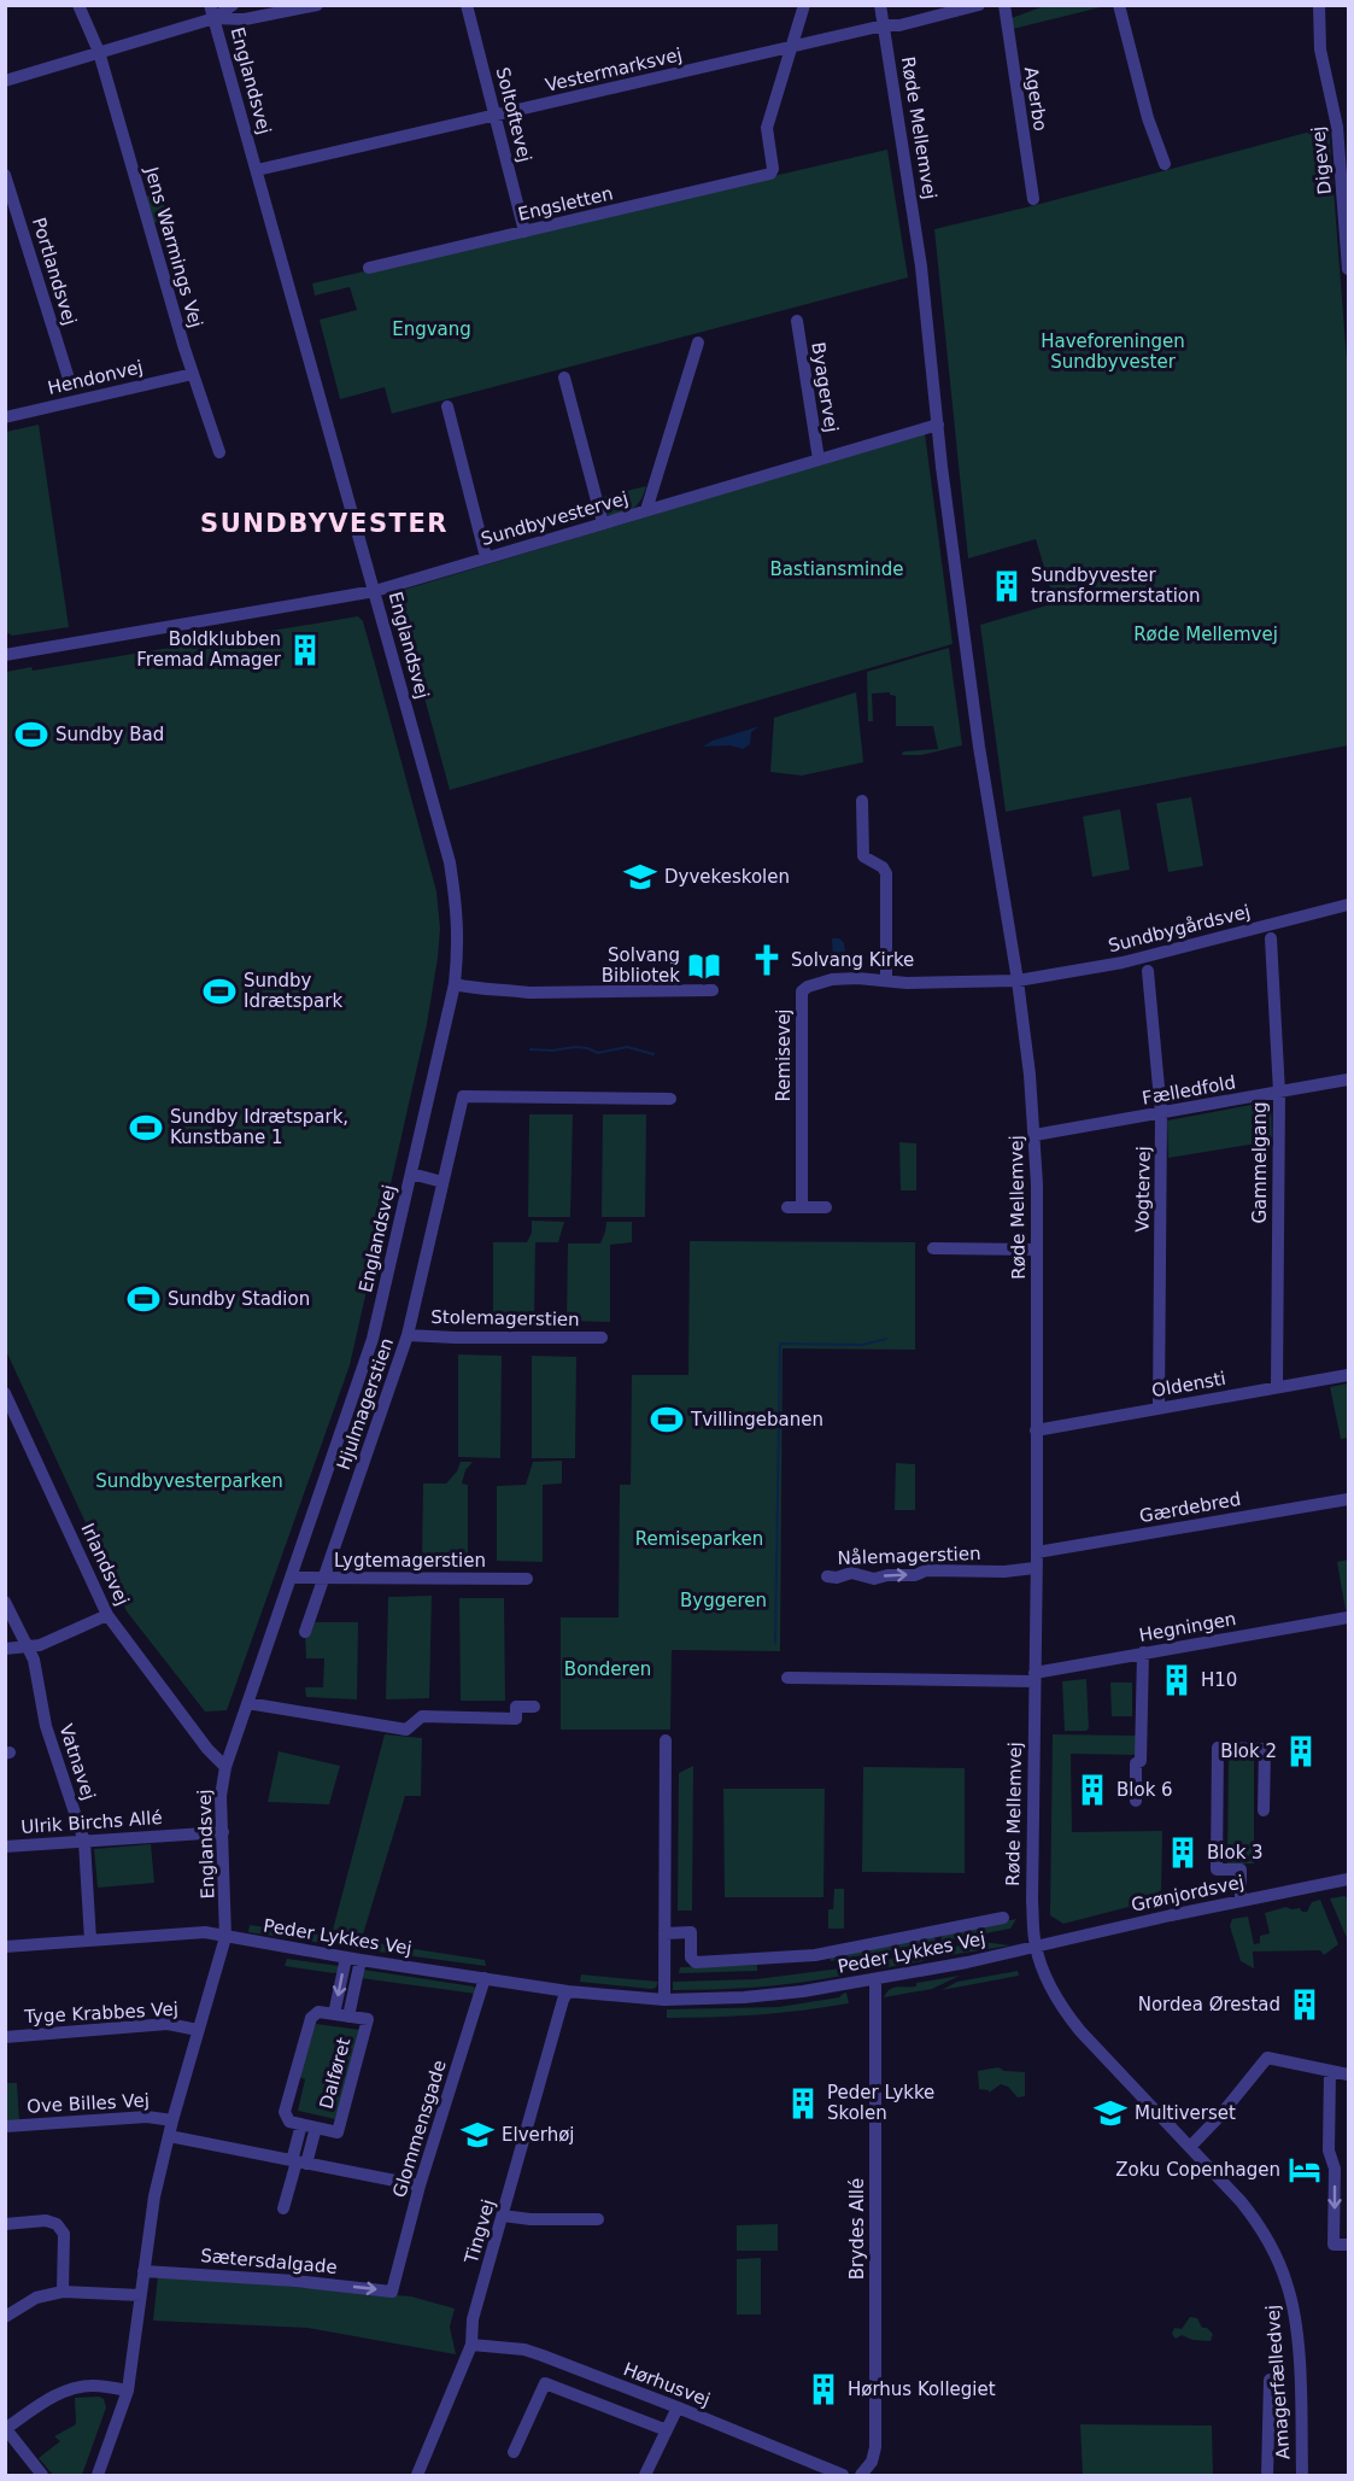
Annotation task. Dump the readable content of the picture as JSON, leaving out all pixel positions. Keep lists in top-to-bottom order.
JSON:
{
  "streets": {
    "street": [
      "Vestermarksvej",
      "Englandsvej",
      "Agerbo",
      "Soltoftevej",
      "Røde Mellemvej",
      "Digevej",
      "Engsletten",
      "Jens Warmings Vej",
      "Portlandsvej",
      "Hendonvej",
      "Byagervej",
      "Sundbyvestervej",
      "Sundbygårdsvej",
      "Remisevej",
      "Fælledfold",
      "Gammelgang",
      "Vogtervej",
      "Stolemagerstien",
      "Oldensti",
      "Hjulmagerstien",
      "Gærdebred",
      "Nålemagerstien",
      "Lygtemagerstien",
      "Irlandsvej",
      "Hegningen",
      "Vatnavej",
      "Ulrik Birchs Allé",
      "Grønjordsvej",
      "Peder Lykkes Vej",
      "Tyge Krabbes Vej",
      "Dalføret",
      "Ove Billes Vej",
      "Glommensgade",
      "Brydes Allé",
      "Tingvej",
      "Sætersdalgade",
      "Amagerfælledvej",
      "Hørhusvej"
    ]
  },
  "crossings": [
    ["Vestermarksvej", "Englandsvej"],
    ["Vestermarksvej", "Soltoftevej"],
    ["Vestermarksvej", "Røde Mellemvej"],
    ["Vestermarksvej", "Engsletten"],
    ["Englandsvej", "Sundbyvestervej"],
    ["Englandsvej", "Lygtemagerstien"],
    ["Englandsvej", "Irlandsvej"],
    ["Englandsvej", "Ulrik Birchs Allé"],
    ["Englandsvej", "Peder Lykkes Vej"],
    ["Englandsvej", "Tyge Krabbes Vej"],
    ["Englandsvej", "Ove Billes Vej"],
    ["Englandsvej", "Sætersdalgade"],
    ["Soltoftevej", "Engsletten"],
    ["Røde Mellemvej", "Sundbyvestervej"],
    ["Røde Mellemvej", "Sundbygårdsvej"],
    ["Røde Mellemvej", "Remisevej"],
    ["Røde Mellemvej", "Fælledfold"],
    ["Røde Mellemvej", "Oldensti"],
    ["Røde Mellemvej", "Gærdebred"],
    ["Røde Mellemvej", "Nålemagerstien"],
    ["Røde Mellemvej", "Hegningen"],
    ["Røde Mellemvej", "Grønjordsvej"],
    ["Røde Mellemvej", "Peder Lykkes Vej"],
    ["Røde Mellemvej", "Amagerfælledvej"],
    ["Jens Warmings Vej", "Hendonvej"],
    ["Byagervej", "Sundbyvestervej"],
    ["Sundbygårdsvej", "Remisevej"],
    ["Fælledfold", "Gammelgang"],
    ["Fælledfold", "Vogtervej"],
    ["Gammelgang", "Oldensti"],
    ["Vogtervej", "Oldensti"],
    ["Stolemagerstien", "Hjulmagerstien"],
    ["Hjulmagerstien", "Lygtemagerstien"],
    ["Vatnavej", "Ulrik Birchs Allé"],
    ["Vatnavej", "Peder Lykkes Vej"],
    ["Grønjordsvej", "Peder Lykkes Vej"],
    ["Grønjordsvej", "Amagerfælledvej"],
    ["Peder Lykkes Vej", "Dalføret"],
    ["Peder Lykkes Vej", "Glommensgade"],
    ["Peder Lykkes Vej", "Brydes Allé"],
    ["Peder Lykkes Vej", "Tingvej"],
    ["Peder Lykkes Vej", "Amagerfælledvej"],
    ["Glommensgade", "Sætersdalgade"],
    ["Tingvej", "Hørhusvej"]
  ],
  "one_way": ["Sætersdalgade"],
  "districts": ["SUNDBYVESTER"],
  "parks": [
    "Engvang",
    "Haveforeningen Sundbyvester",
    "Bastiansminde",
    "Røde Mellemvej",
    "Sundbyvesterparken",
    "Remiseparken",
    "Byggeren",
    "Bonderen"
  ],
  "places": {
    "building": [
      "Sundbyvester transformerstation",
      "Boldklubben Fremad Amager",
      "H10",
      "Blok 2",
      "Blok 6",
      "Blok 3",
      "Nordea Ørestad",
      "Peder Lykke Skolen",
      "Hørhus Kollegiet"
    ],
    "sports": [
      "Sundby Bad",
      "Sundby Idrætspark",
      "Sundby Idrætspark, Kunstbane 1",
      "Sundby Stadion",
      "Tvillingebanen"
    ],
    "school or university": ["Dyvekeskolen", "Multiverset", "Elverhøj"],
    "church": ["Solvang Kirke"],
    "library": ["Solvang Bibliotek"],
    "hotel": ["Zoku Copenhagen"]
  }
}
